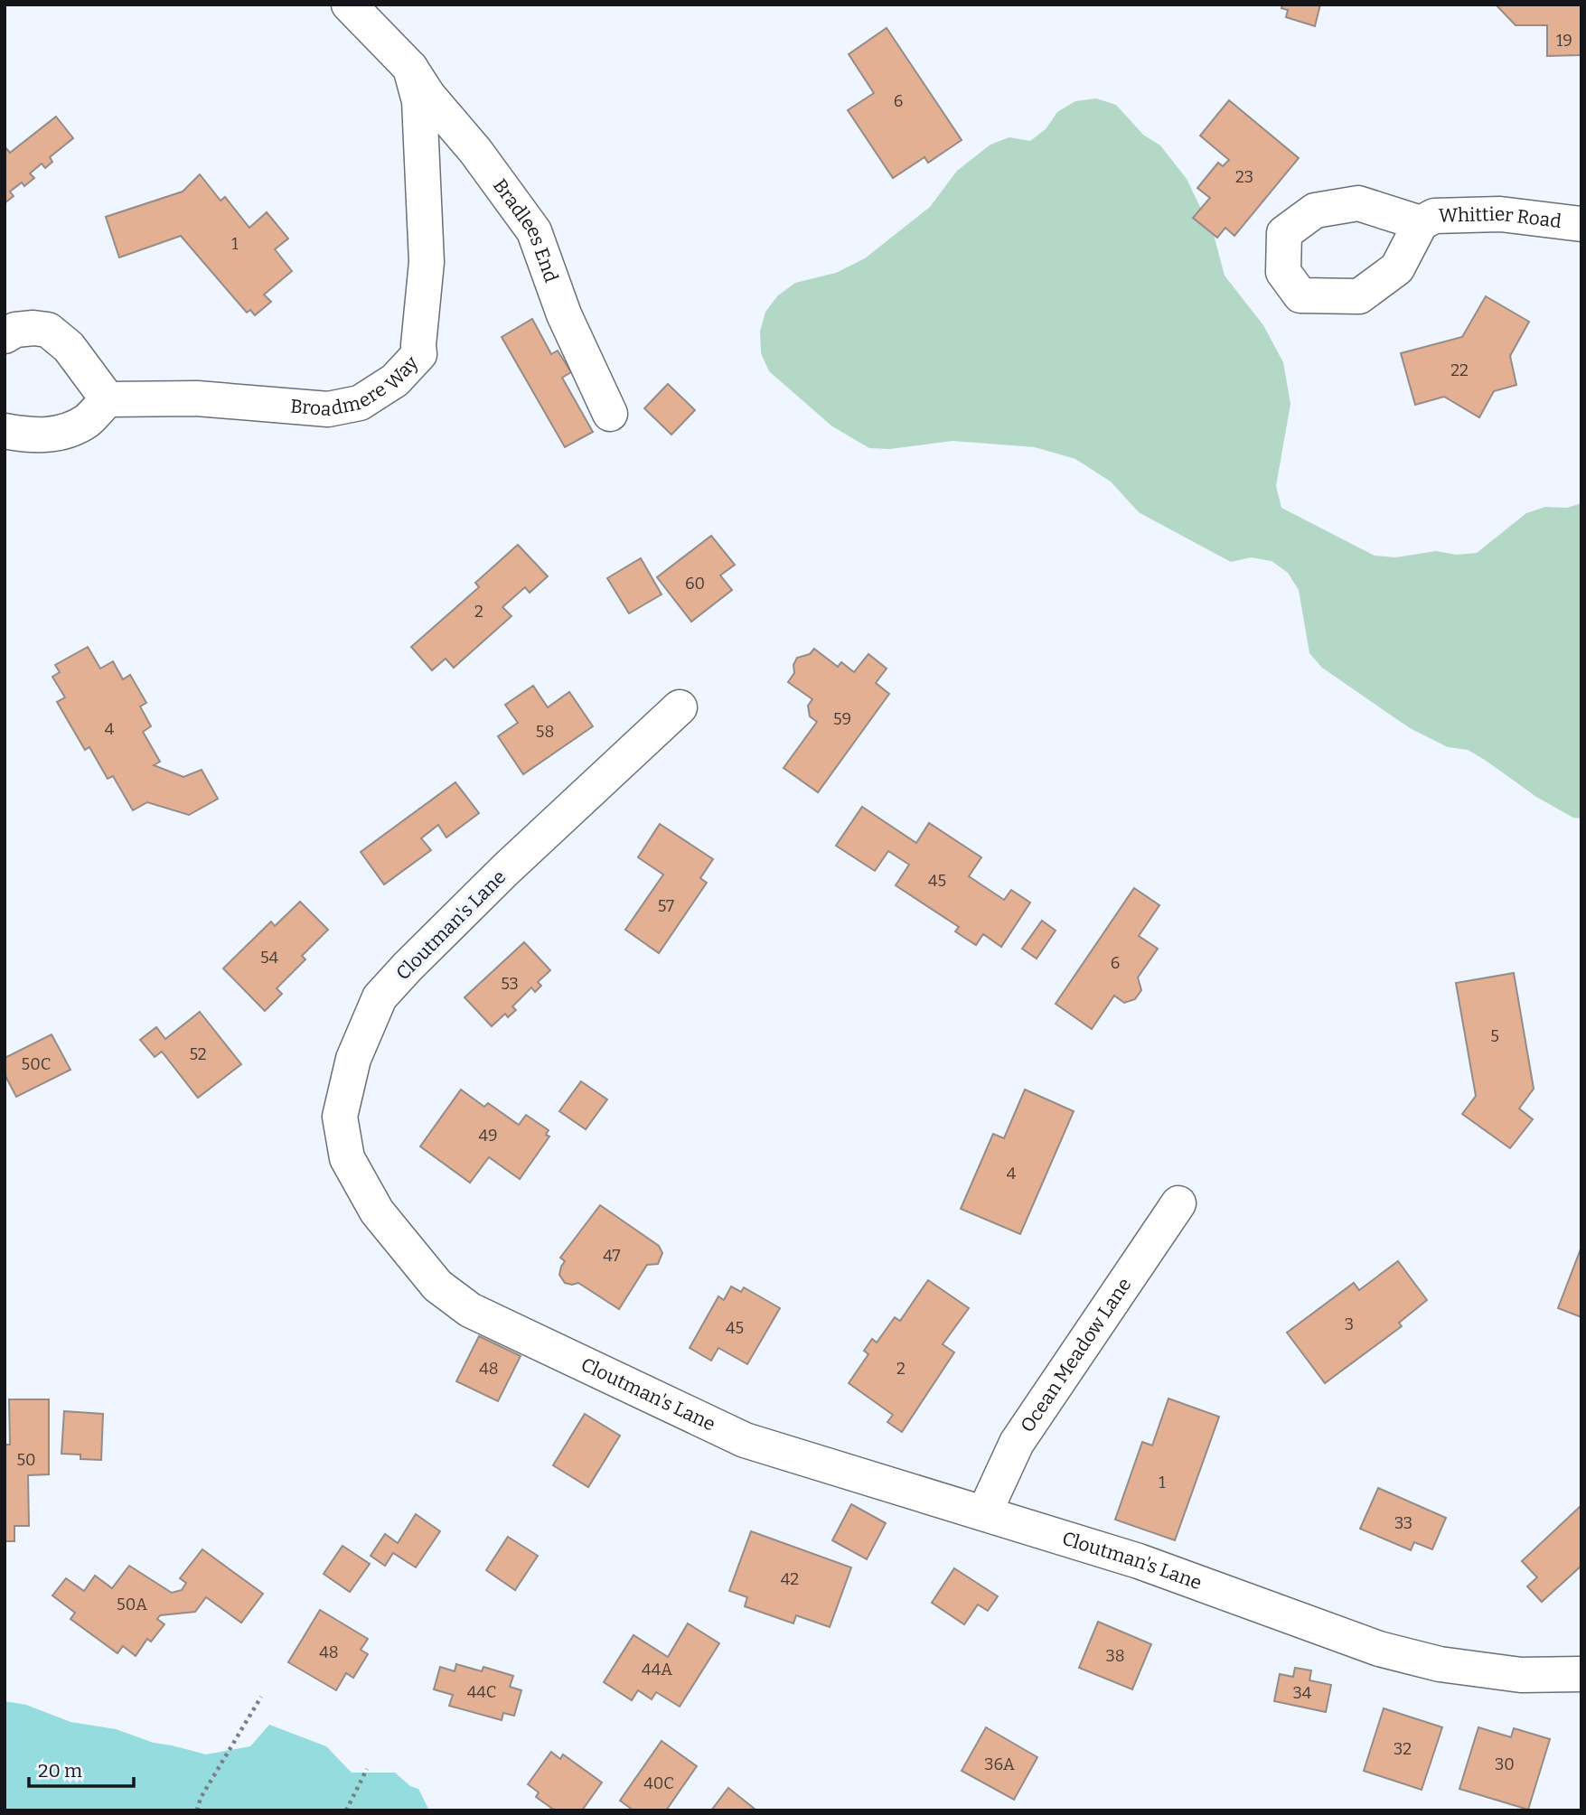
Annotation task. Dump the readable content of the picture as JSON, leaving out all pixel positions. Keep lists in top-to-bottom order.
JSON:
{
  "streets": {
    "street": [
      "Whittier Road",
      "Bradlees End",
      "Broadmere Way",
      "Cloutman's Lane",
      "Ocean Meadow Lane"
    ]
  },
  "crossings": [
    ["Bradlees End", "Broadmere Way"],
    ["Cloutman's Lane", "Ocean Meadow Lane"]
  ],
  "house_numbers": [
    "19",
    "6",
    "23",
    "1",
    "22",
    "60",
    "2",
    "59",
    "4",
    "58",
    "45",
    "57",
    "54",
    "6",
    "53",
    "5",
    "52",
    "50C",
    "49",
    "4",
    "47",
    "3",
    "45",
    "48",
    "2",
    "50",
    "1",
    "33",
    "42",
    "50A",
    "48",
    "38",
    "44A",
    "44C",
    "34",
    "32",
    "36A",
    "30",
    "40C"
  ],
  "scale_bar": "20 m"
}
